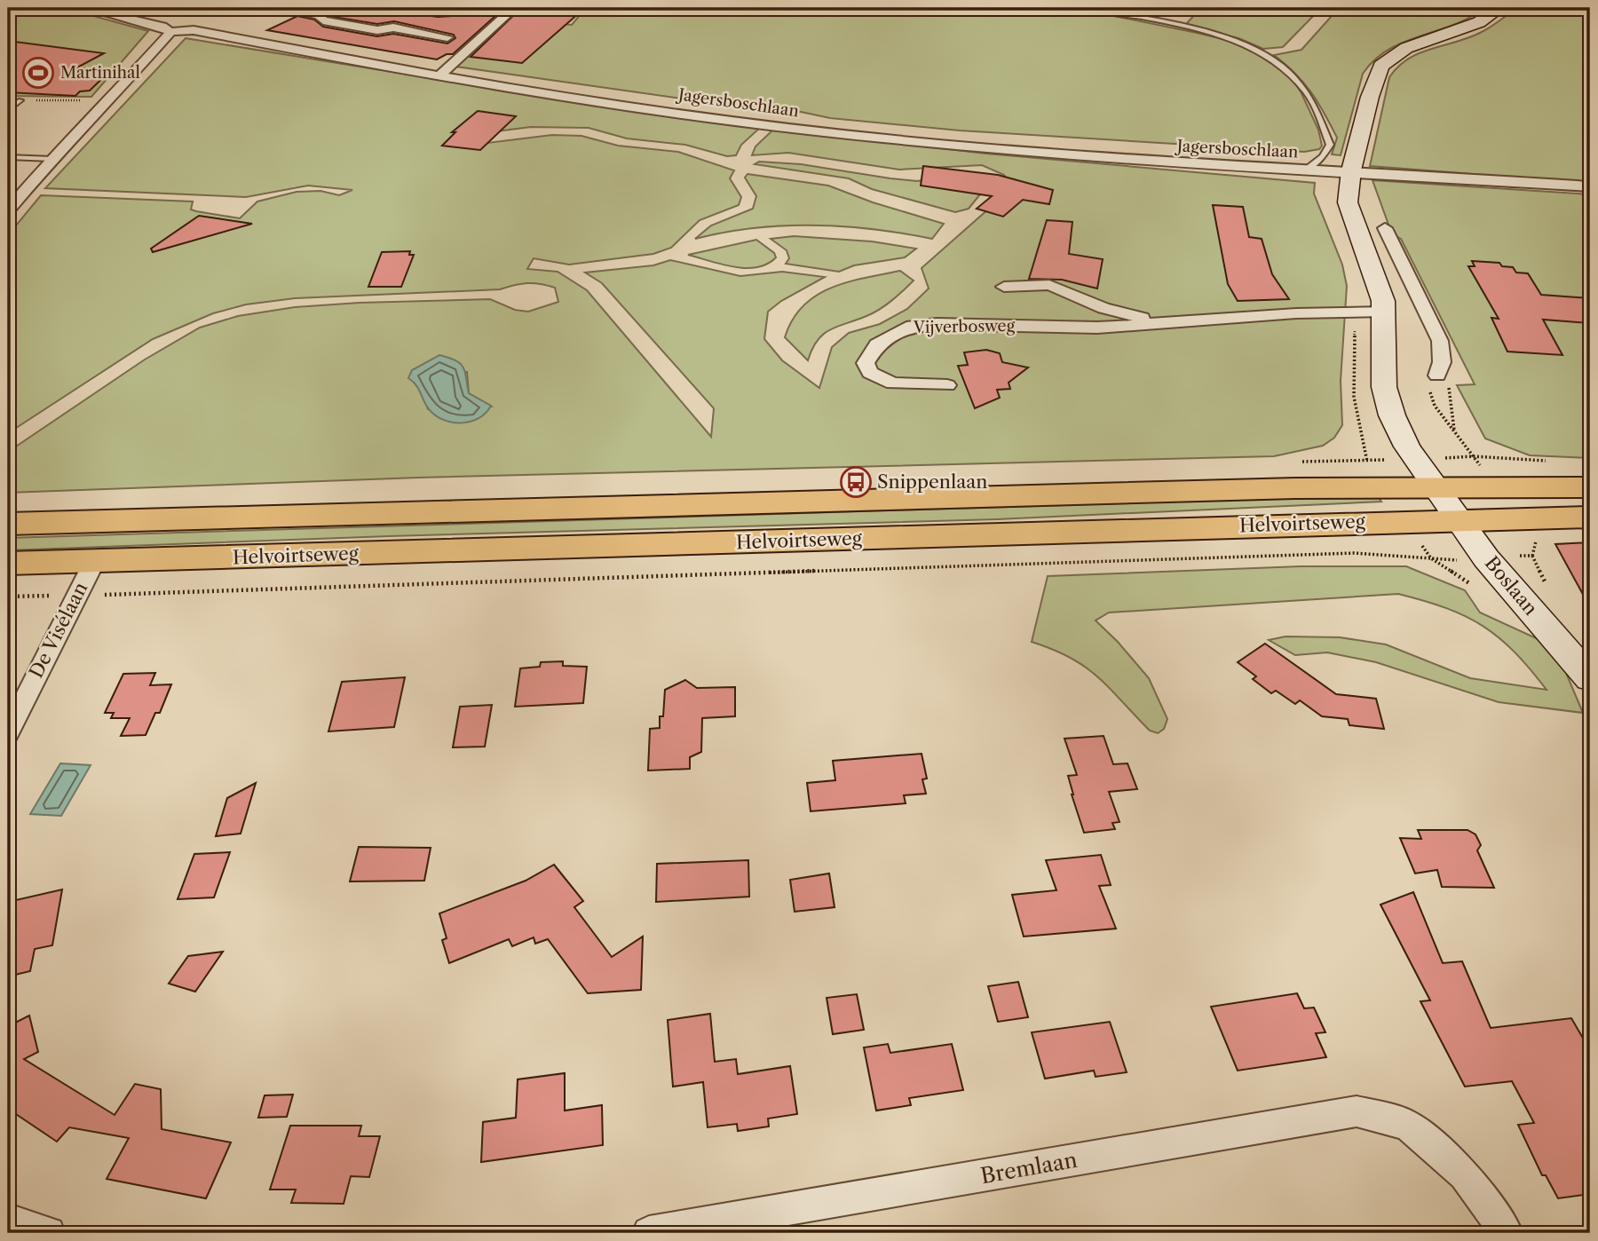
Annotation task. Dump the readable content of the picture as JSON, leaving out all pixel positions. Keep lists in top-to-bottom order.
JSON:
{
  "streets": {
    "main road": ["Helvoirtseweg", "Boslaan"],
    "street": [
      "Jagersboschlaan",
      "Vijverbosweg",
      "De Visélaan",
      "Bremlaan"
    ]
  },
  "crossings": [
    ["Helvoirtseweg", "Boslaan"],
    ["Helvoirtseweg", "De Visélaan"]
  ],
  "places": {
    "sports": ["Martinihal"],
    "bus stop": ["Snippenlaan"]
  }
}
